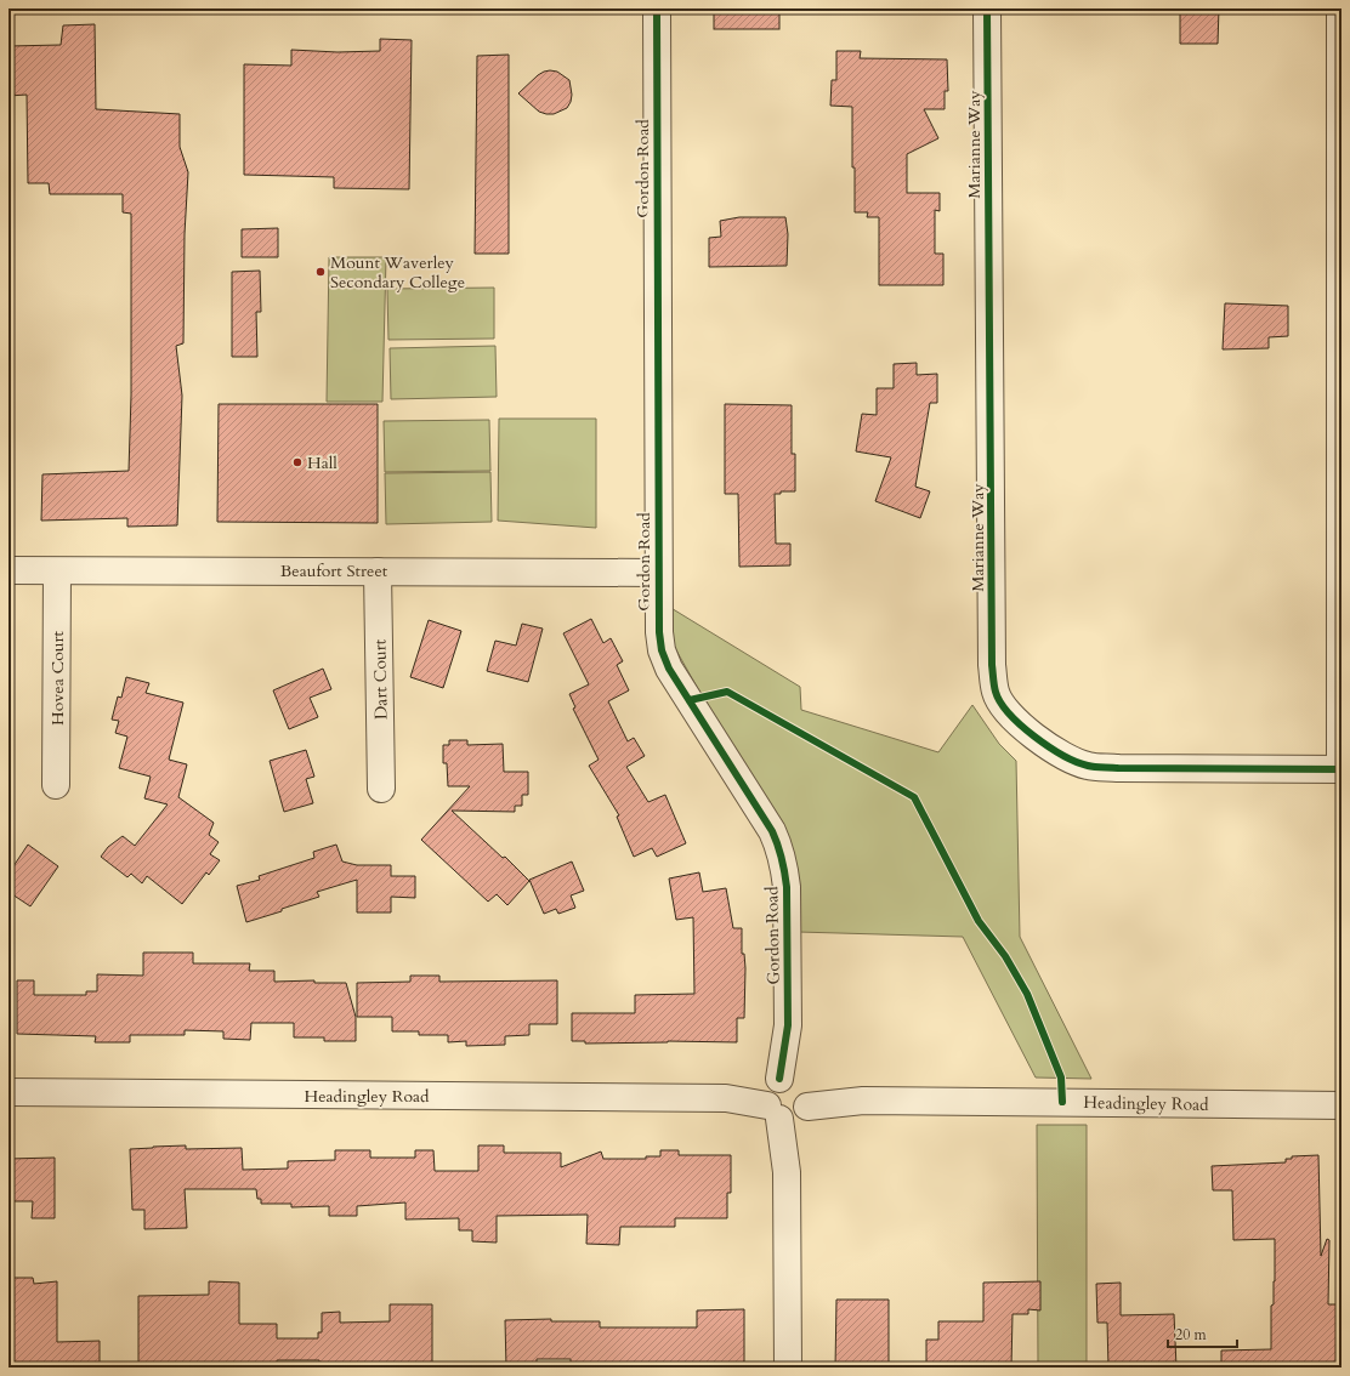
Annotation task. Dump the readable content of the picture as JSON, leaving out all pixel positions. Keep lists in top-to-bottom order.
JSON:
{
  "streets": {
    "street": [
      "Marianne Way",
      "Gordon Road",
      "Beaufort Street",
      "Hovea Court",
      "Dart Court",
      "Headingley Road"
    ]
  },
  "crossings": [
    ["Gordon Road", "Beaufort Street"],
    ["Gordon Road", "Headingley Road"],
    ["Beaufort Street", "Hovea Court"],
    ["Beaufort Street", "Dart Court"]
  ],
  "places": ["Mount Waverley Secondary College", "Hall"],
  "scale_bar": "20 m"
}
